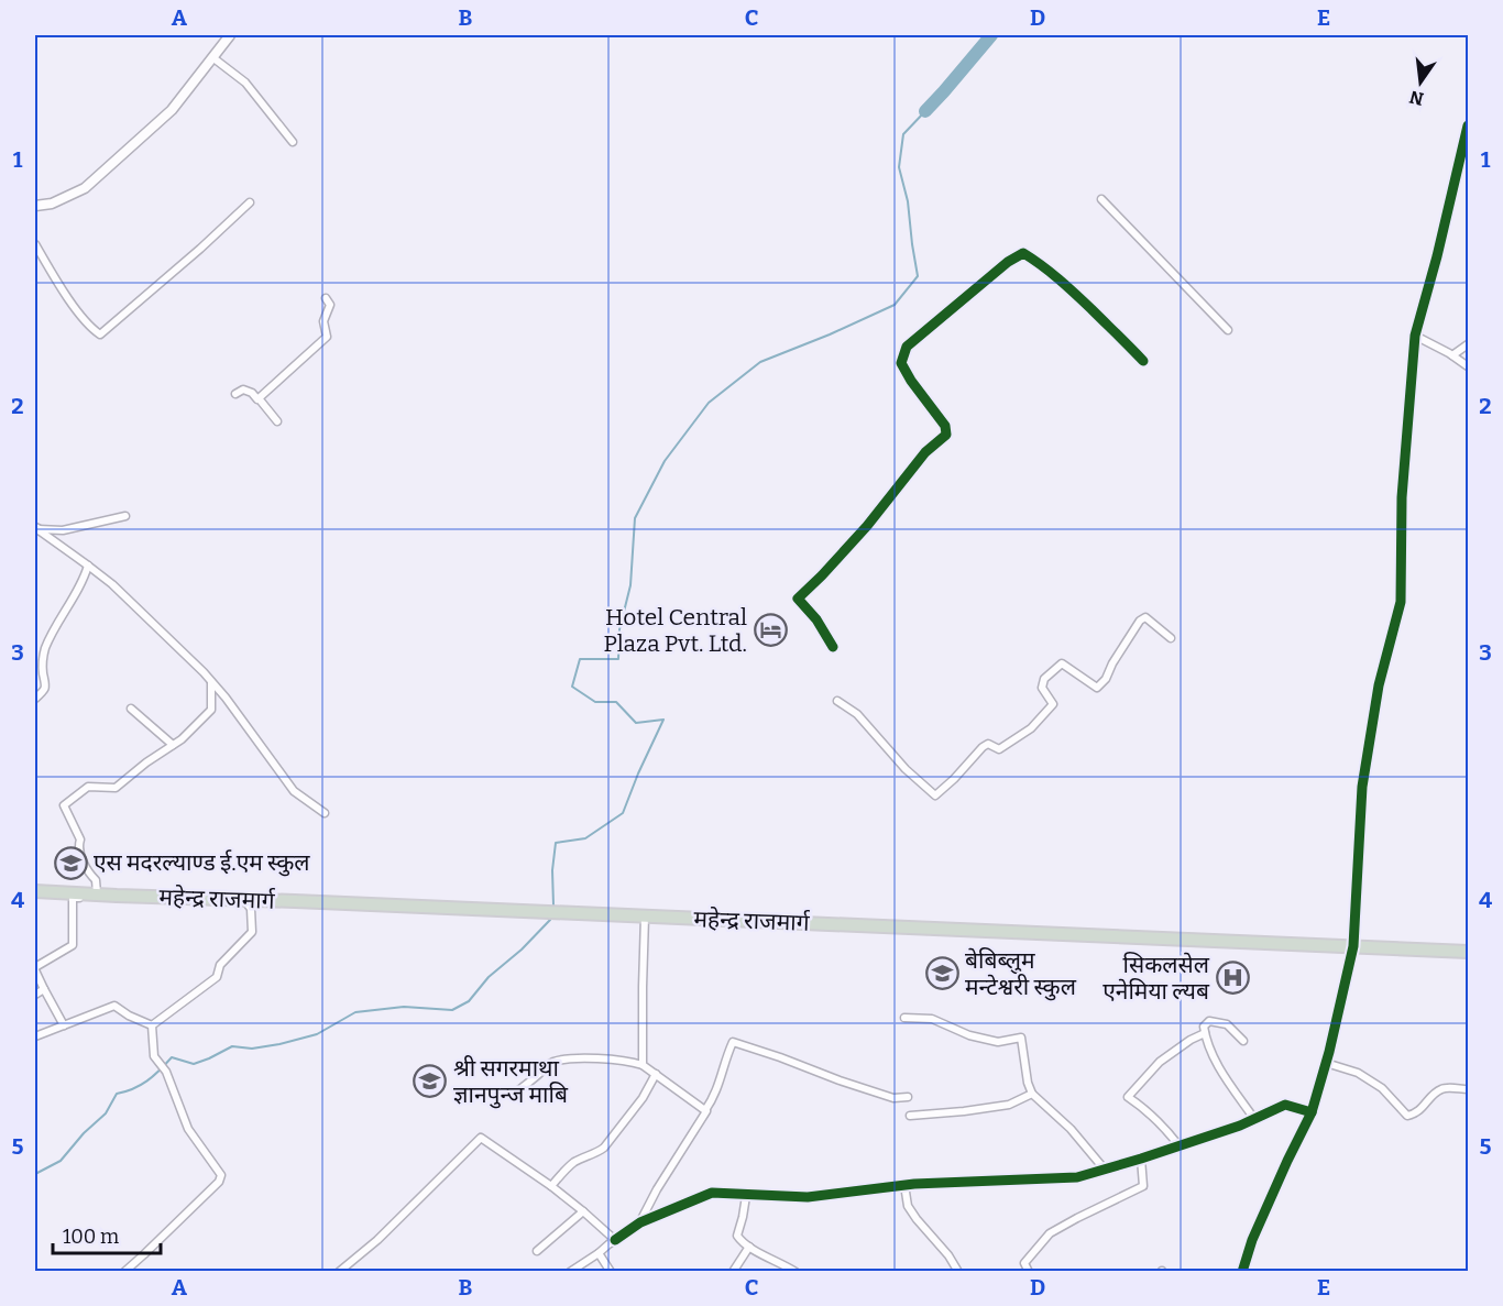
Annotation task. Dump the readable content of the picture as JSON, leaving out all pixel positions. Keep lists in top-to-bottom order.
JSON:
{
  "streets": {
    "highway": ["महेन्द्र राजमार्ग"]
  },
  "places": {
    "hotel": ["Hotel Central Plaza Pvt. Ltd."],
    "school or university": ["एस मदरल्याण्ड ई.एम स्कुल", "बेबिब्लुम मन्टेश्वरी स्कुल", "श्री सगरमाथा ज्ञानपुन्ज माबि"],
    "hospital": ["सिकलसेल एनेमिया ल्यब"]
  },
  "scale_bar": "100 m",
  "north": "bottom",
  "grid": {
    "columns": [
      "A",
      "B",
      "C",
      "D",
      "E"
    ],
    "rows": [
      "1",
      "2",
      "3",
      "4",
      "5"
    ]
  }
}
